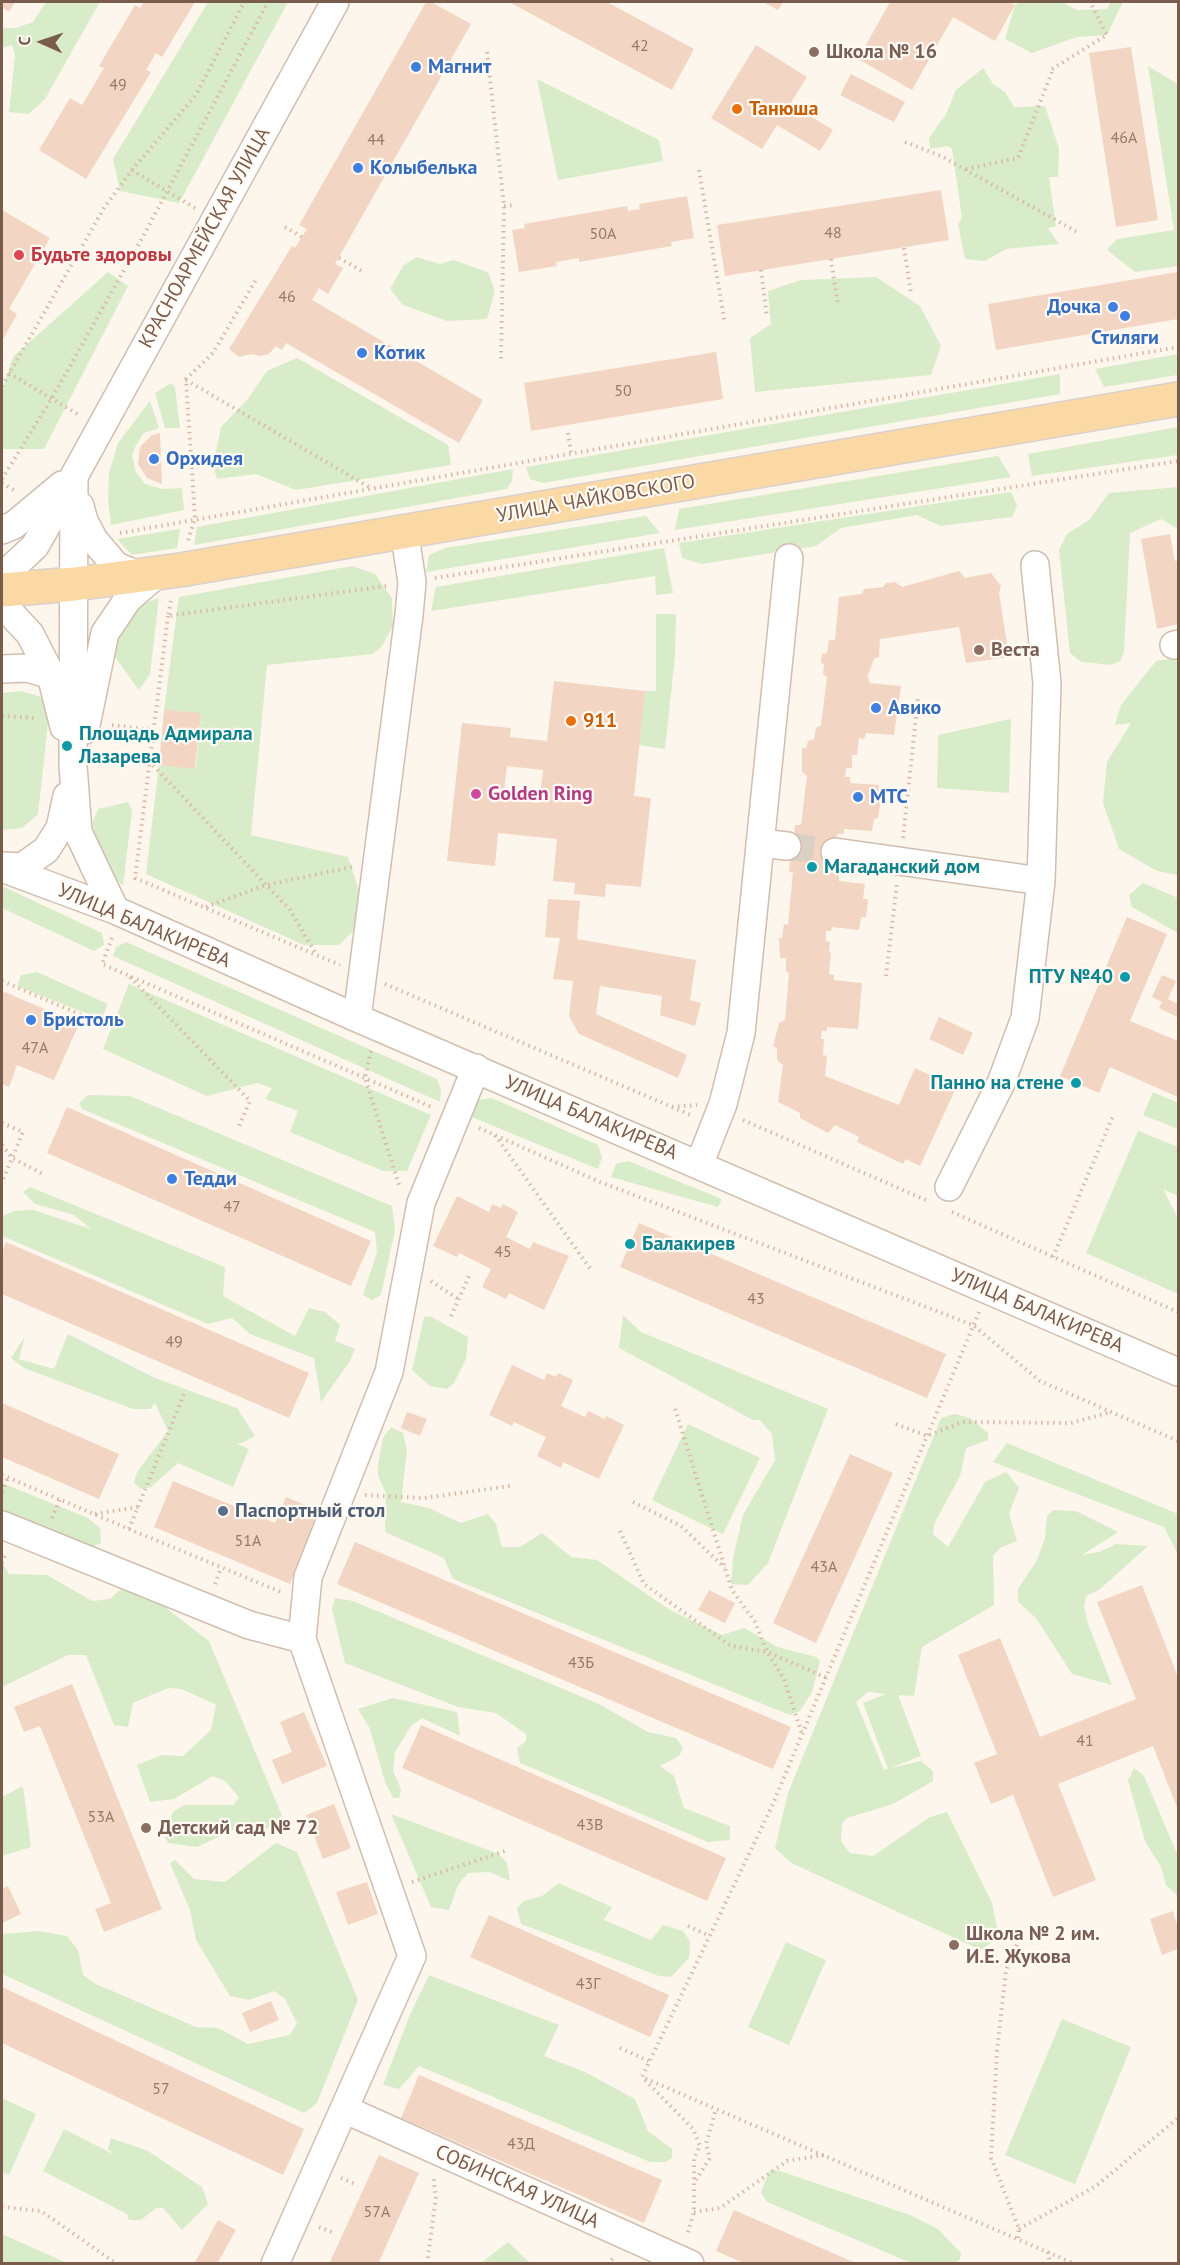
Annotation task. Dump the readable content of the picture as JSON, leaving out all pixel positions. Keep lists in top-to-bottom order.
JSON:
{
  "streets": {
    "main road": ["УЛИЦА ЧАЙКОВСКОГО"],
    "street": ["КРАСНОАРМЕЙСКАЯ УЛИЦА", "УЛИЦА БАЛАКИРЕВА", "СОБИНСКАЯ УЛИЦА"]
  },
  "places": [
    "Школа № 16",
    "Магнит",
    "Танюша",
    "Колыбелька",
    "Будьте здоровы",
    "Дочка",
    "Стиляги",
    "Котик",
    "Орхидея",
    "Веста",
    "Авико",
    "911",
    "Площадь Адмирала Лазарева",
    "Golden Ring",
    "МТС",
    "Магаданский дом",
    "ПТУ №40",
    "Бристоль",
    "Панно на стене",
    "Тедди",
    "Балакирев",
    "Паспортный стол",
    "Детский сад № 72",
    "Школа № 2 им. И.Е. Жукова"
  ],
  "house_numbers": [
    "42",
    "49",
    "46А",
    "44",
    "48",
    "50А",
    "46",
    "50",
    "47А",
    "47",
    "45",
    "43",
    "49",
    "51А",
    "43А",
    "43Б",
    "41",
    "53А",
    "43В",
    "43Г",
    "57",
    "43Д",
    "57А"
  ],
  "north": "left"
}
